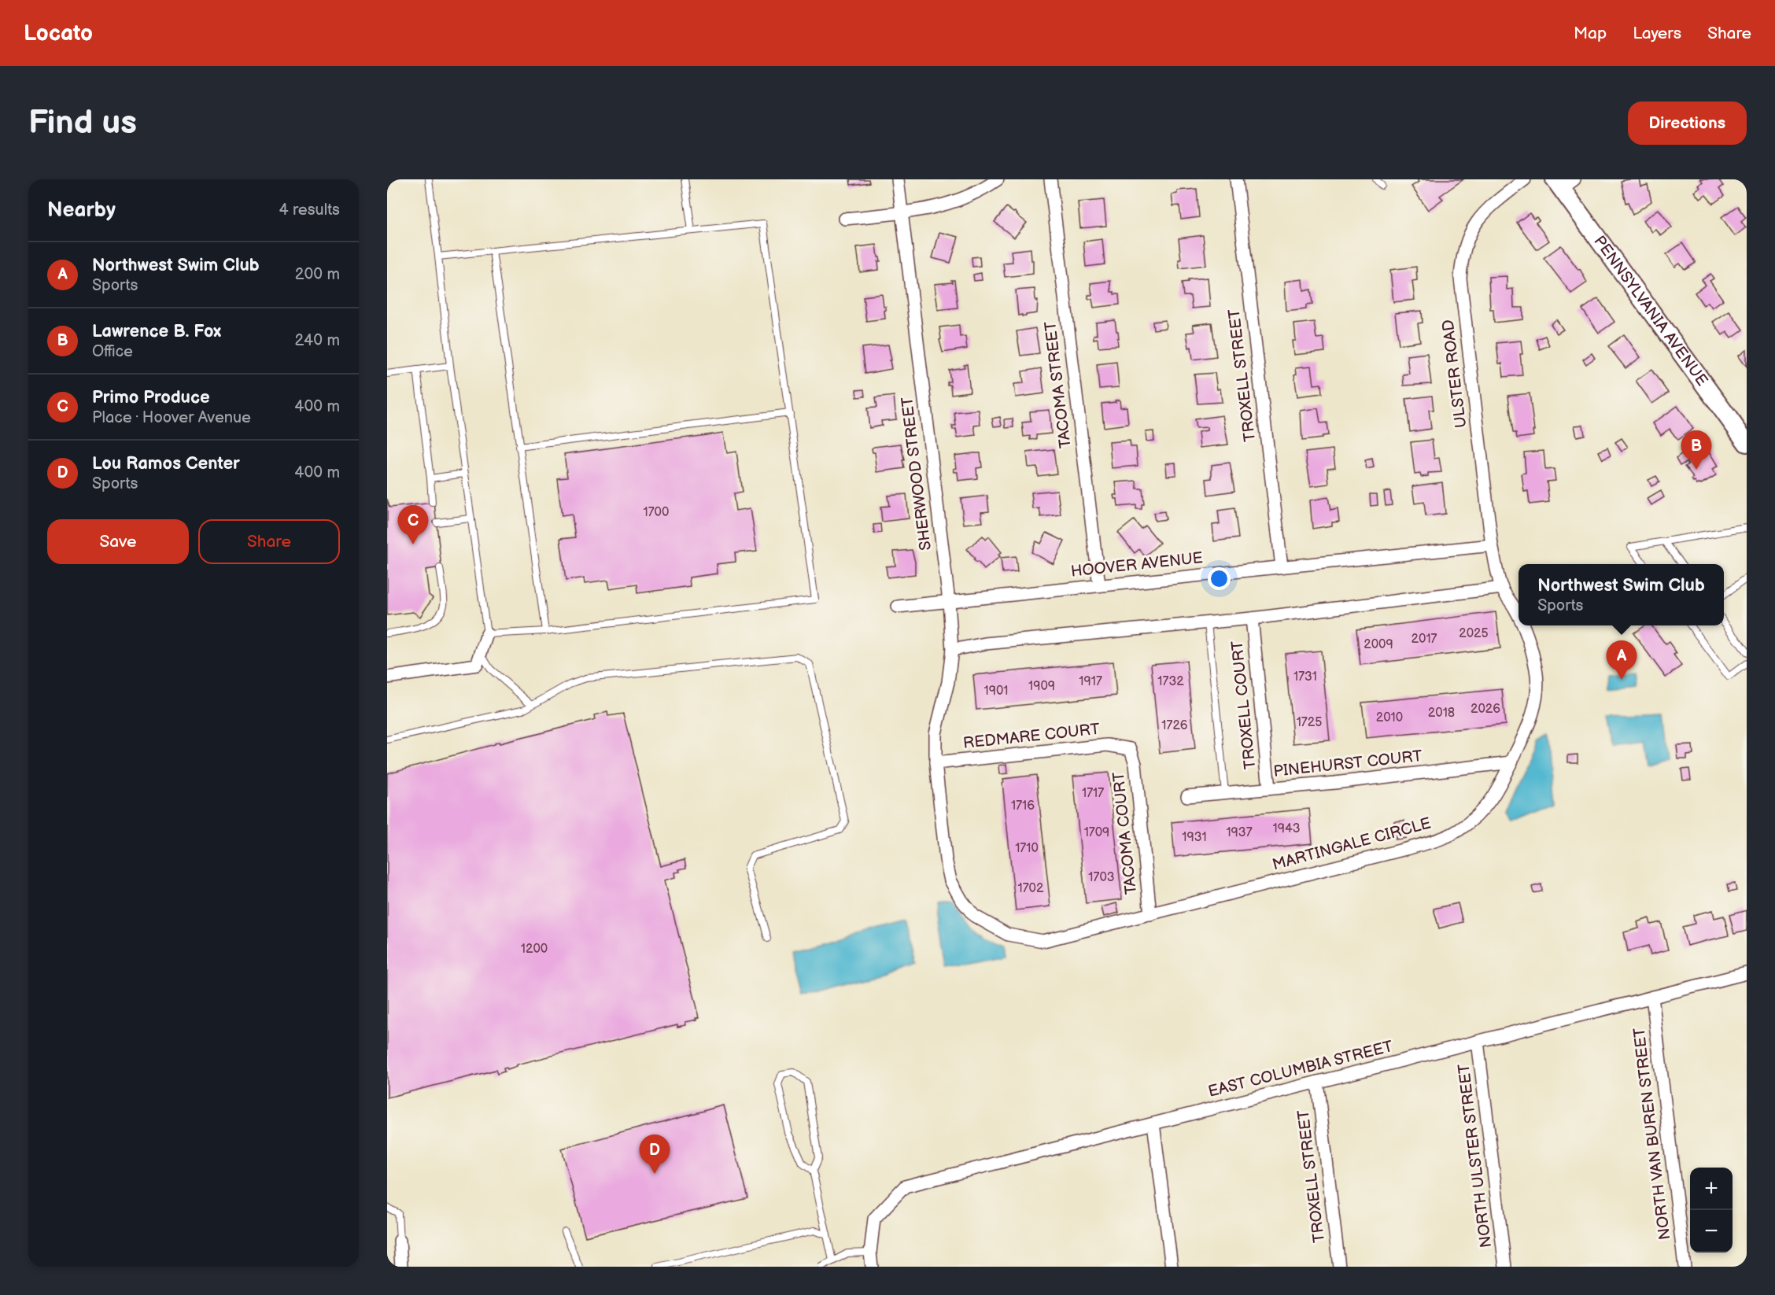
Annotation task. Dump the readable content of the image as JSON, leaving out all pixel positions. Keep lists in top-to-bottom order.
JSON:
{
  "streets": {
    "street": [
      "PENNSYLVANIA AVENUE",
      "ULSTER ROAD",
      "TROXELL STREET",
      "TACOMA STREET",
      "SHERWOOD STREET",
      "HOOVER AVENUE",
      "TROXELL COURT",
      "REDMARE COURT",
      "PINEHURST COURT",
      "TACOMA COURT",
      "MARTINGALE CIRCLE",
      "EAST COLUMBIA STREET",
      "NORTH VAN BUREN STREET",
      "NORTH ULSTER STREET"
    ]
  },
  "crossings": [
    ["ULSTER ROAD", "HOOVER AVENUE"],
    ["ULSTER ROAD", "MARTINGALE CIRCLE"],
    ["TROXELL STREET", "HOOVER AVENUE"],
    ["TROXELL STREET", "EAST COLUMBIA STREET"],
    ["TACOMA STREET", "HOOVER AVENUE"],
    ["SHERWOOD STREET", "HOOVER AVENUE"],
    ["SHERWOOD STREET", "REDMARE COURT"],
    ["SHERWOOD STREET", "MARTINGALE CIRCLE"],
    ["TROXELL COURT", "PINEHURST COURT"],
    ["REDMARE COURT", "TACOMA COURT"],
    ["REDMARE COURT", "MARTINGALE CIRCLE"],
    ["PINEHURST COURT", "MARTINGALE CIRCLE"],
    ["TACOMA COURT", "MARTINGALE CIRCLE"],
    ["EAST COLUMBIA STREET", "NORTH VAN BUREN STREET"],
    ["EAST COLUMBIA STREET", "NORTH ULSTER STREET"]
  ],
  "house_numbers": [
    "1700",
    "2025",
    "2017",
    "2009",
    "1731",
    "1917",
    "1732",
    "1909",
    "1901",
    "2026",
    "2018",
    "2010",
    "1725",
    "1726",
    "1717",
    "1716",
    "1943",
    "1709",
    "1937",
    "1931",
    "1710",
    "1703",
    "1702",
    "1200"
  ],
  "page": {
    "header": "Locato",
    "nav": ["Map", "Layers", "Share"],
    "buttons": [
      "Directions",
      ["Save", "Share"]
    ],
    "title": "Find us",
    "heading": ["Nearby", "4 results"],
    "list": [
      {
        "mark": "A",
        "name": "Northwest Swim Club",
        "note": "Sports",
        "value": "200 m"
      },
      {
        "mark": "B",
        "name": "Lawrence B. Fox",
        "note": "Office",
        "value": "240 m"
      },
      {
        "mark": "C",
        "name": "Primo Produce",
        "note": "Place · Hoover Avenue",
        "value": "400 m"
      },
      {
        "mark": "D",
        "name": "Lou Ramos Center",
        "note": "Sports",
        "value": "400 m"
      }
    ],
    "pins": [
      "B",
      "C",
      "A",
      "D"
    ],
    "popup": ["Northwest Swim Club", "Sports"],
    "map_buttons": ["+", "−"]
  }
}
